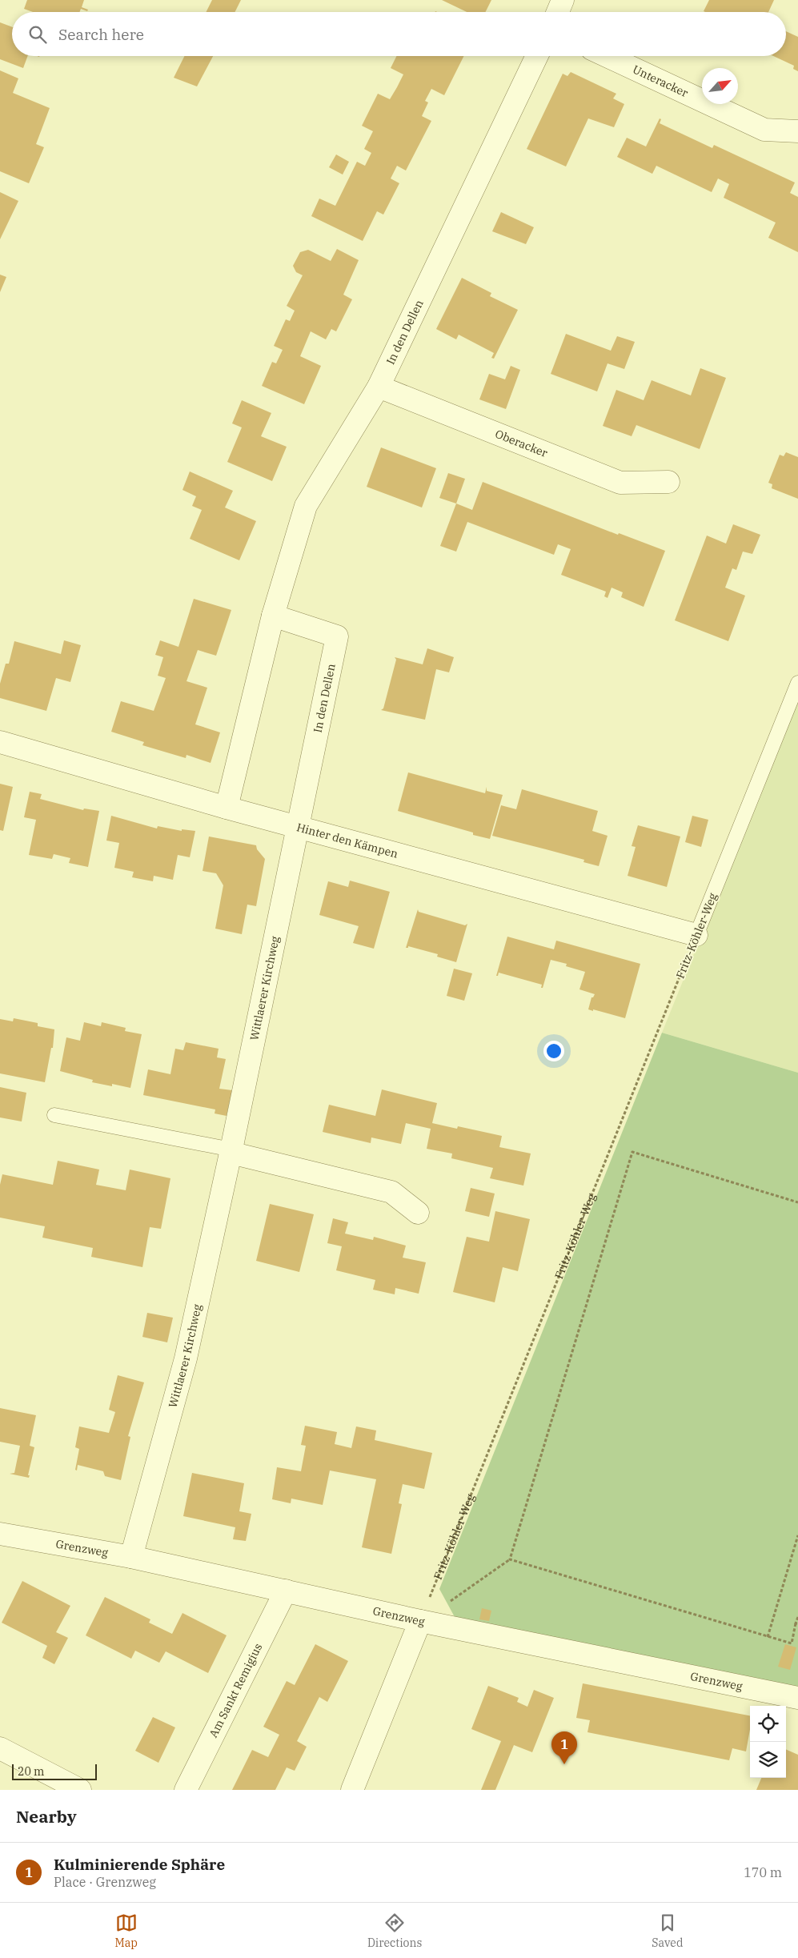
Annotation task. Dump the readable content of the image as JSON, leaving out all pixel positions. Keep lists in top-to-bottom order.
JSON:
{
  "streets": {
    "street": [
      "Unteracker",
      "In den Dellen",
      "Oberacker",
      "Hinter den Kämpen",
      "Wittlaerer Kirchweg",
      "Grenzweg",
      "Am Sankt Remigius"
    ],
    "lane": ["Fritz-Köhler-Weg"]
  },
  "crossings": [
    ["In den Dellen", "Oberacker"],
    ["In den Dellen", "Hinter den Kämpen"],
    ["In den Dellen", "Wittlaerer Kirchweg"],
    ["Hinter den Kämpen", "Fritz-Köhler-Weg"],
    ["Hinter den Kämpen", "Wittlaerer Kirchweg"],
    ["Fritz-Köhler-Weg", "Grenzweg"],
    ["Wittlaerer Kirchweg", "Grenzweg"],
    ["Grenzweg", "Am Sankt Remigius"]
  ],
  "scale_bar": "20 m",
  "north": "top right",
  "page": {
    "search": "Search here",
    "pins": "1",
    "scale": "20 m",
    "heading": "Nearby",
    "list": [
      {
        "mark": "1",
        "name": "Kulminierende Sphäre",
        "note": "Place · Grenzweg",
        "value": "170 m"
      }
    ],
    "nav": ["Map", "Directions", "Saved"]
  }
}
